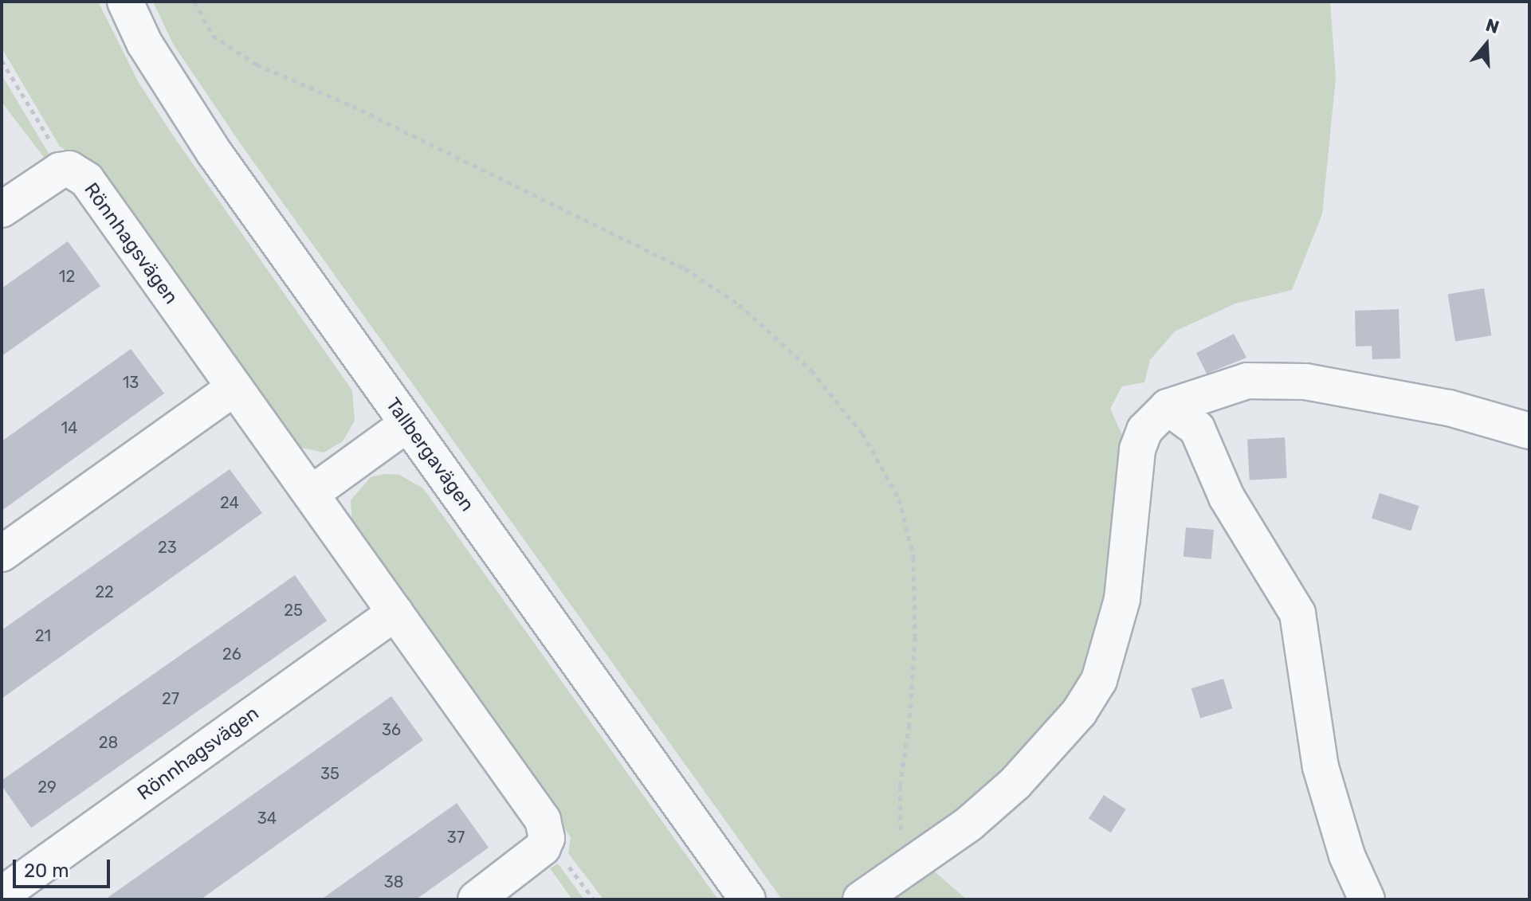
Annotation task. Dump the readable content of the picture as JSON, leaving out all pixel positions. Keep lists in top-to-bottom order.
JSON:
{
  "streets": {
    "street": ["Rönnhagsvägen", "Tallbergavägen"]
  },
  "house_numbers": [
    "12",
    "13",
    "14",
    "24",
    "23",
    "22",
    "25",
    "21",
    "26",
    "27",
    "36",
    "28",
    "35",
    "29",
    "34",
    "37",
    "38"
  ],
  "scale_bar": "20 m",
  "north": "top"
}
